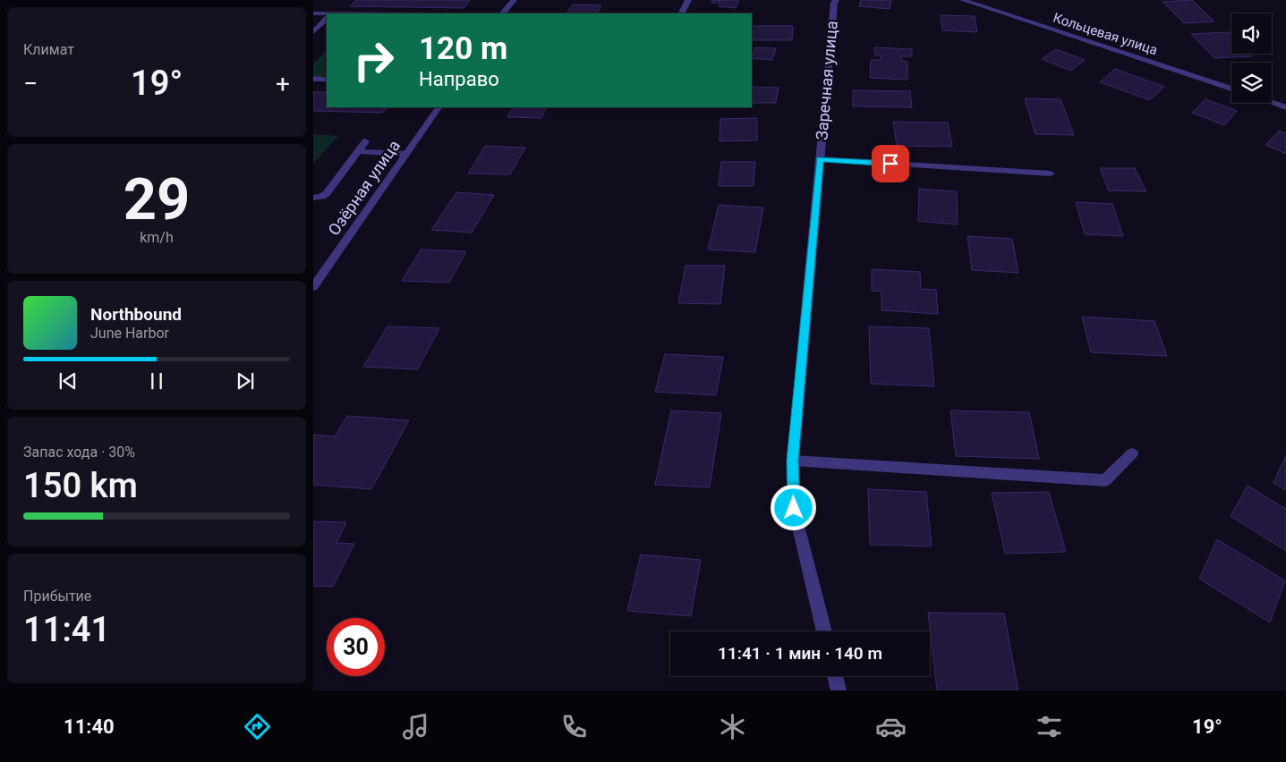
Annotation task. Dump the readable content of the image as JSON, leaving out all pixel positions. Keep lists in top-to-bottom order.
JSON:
{
  "streets": {
    "street": ["Кольцевая улица", "Заречная улица", "Озёрная улица"]
  },
  "page": {
    "tile": [
      "Климат",
      ["29", "km/h"],
      ["Запас хода · 30%", "150 km"],
      ["Прибытие", "11:41"]
    ],
    "turn": ["120 m", "Направо"],
    "heat": ["−", "19°", "+"],
    "song": ["Northbound", "June Harbor"],
    "limit": "30",
    "trip": "11:41 · 1 мин · 140 m",
    "tabs": ["11:40", "19°"]
  }
}
